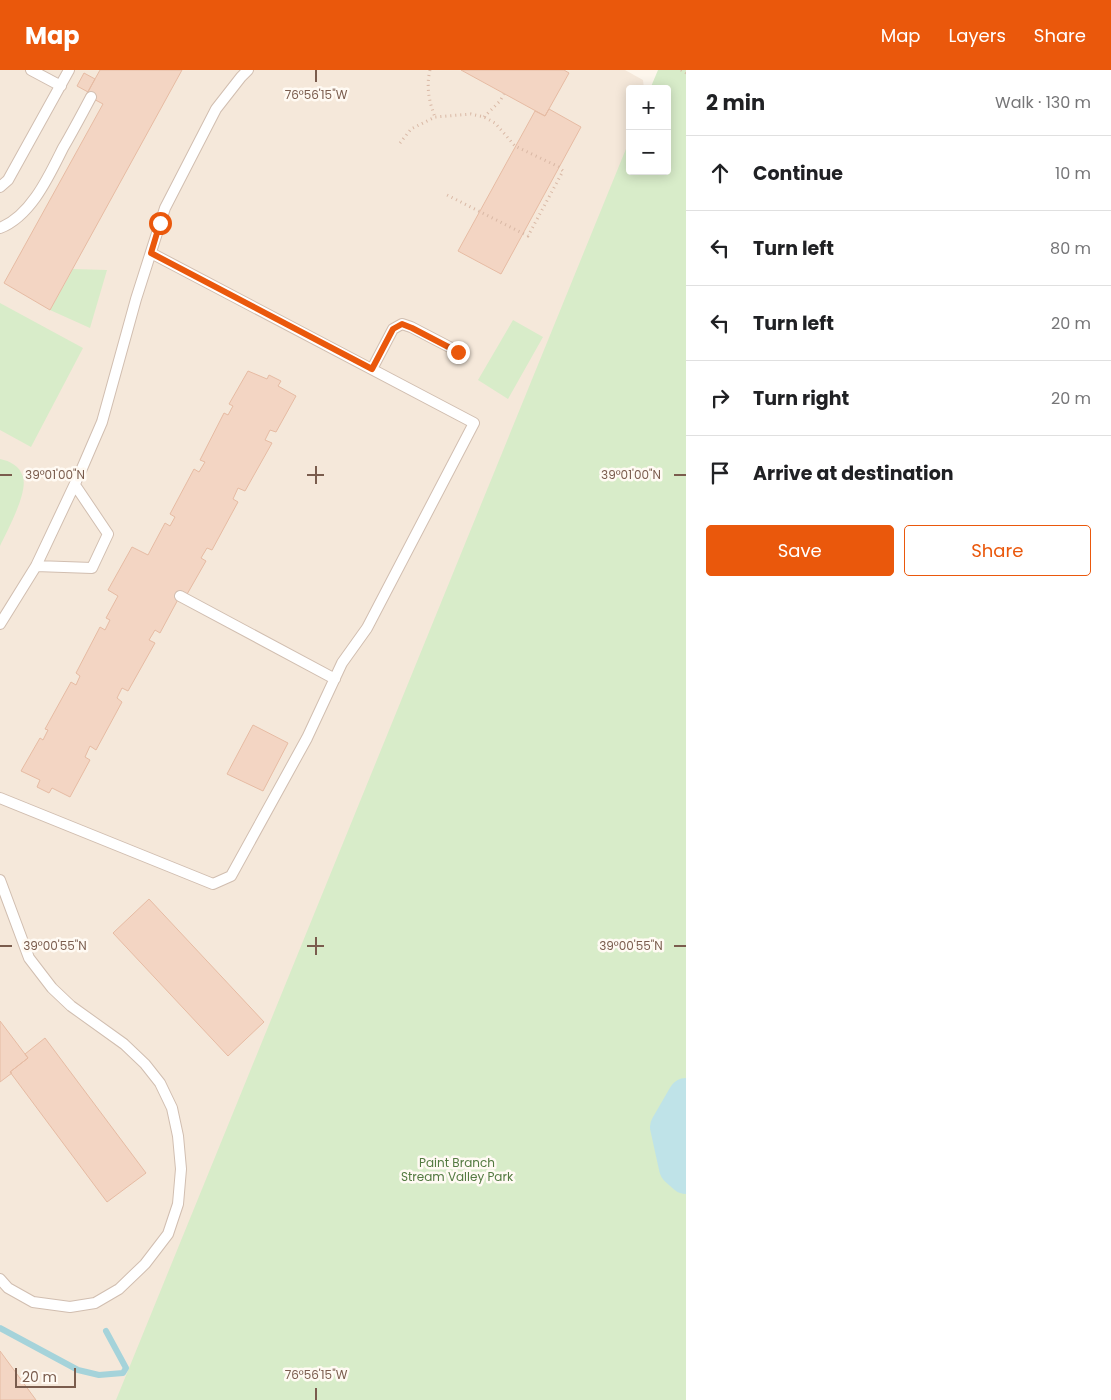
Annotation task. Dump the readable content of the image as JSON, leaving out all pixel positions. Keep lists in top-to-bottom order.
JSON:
{
  "parks": ["Paint Branch Stream Valley Park"],
  "scale_bar": "20 m",
  "page": {
    "header": "Map",
    "nav": ["Map", "Layers", "Share"],
    "heading": ["2 min", "Walk · 130 m"],
    "map_buttons": ["+", "−"],
    "list": [
      ["Continue", "10 m"],
      ["Turn left", "80 m"],
      ["Turn left", "20 m"],
      ["Turn right", "20 m"],
      "Arrive at destination"
    ],
    "buttons": ["Save", "Share"],
    "scale": "20 m"
  },
  "coordinates": ["76°56'15\"W", "39°01'00\"N", "39°00'55\"N"]
}
